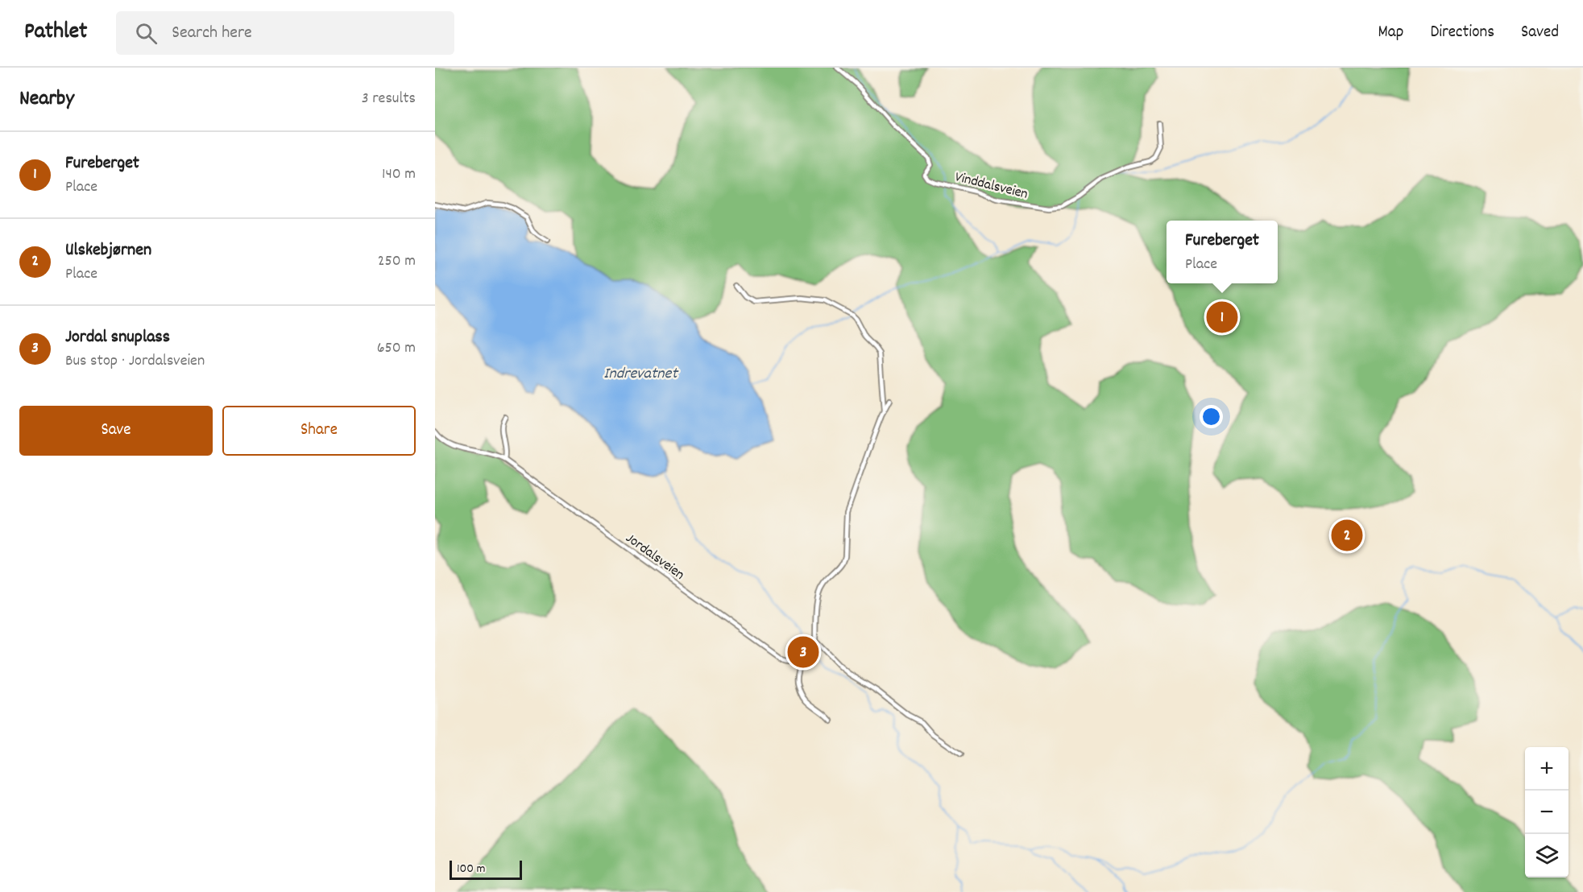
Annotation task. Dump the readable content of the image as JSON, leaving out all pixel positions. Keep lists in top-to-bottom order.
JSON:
{
  "streets": {
    "street": ["Vinddalsveien", "Jordalsveien"]
  },
  "water": ["Indrevatnet"],
  "scale_bar": "100 m",
  "page": {
    "header": "Pathlet",
    "search": "Search here",
    "nav": ["Map", "Directions", "Saved"],
    "heading": ["Nearby", "3 results"],
    "list": [
      {
        "mark": "1",
        "name": "Fureberget",
        "note": "Place",
        "value": "140 m"
      },
      {
        "mark": "2",
        "name": "Ulskebjørnen",
        "note": "Place",
        "value": "250 m"
      },
      {
        "mark": "3",
        "name": "Jordal snuplass",
        "note": "Bus stop · Jordalsveien",
        "value": "650 m"
      }
    ],
    "popup": ["Fureberget", "Place"],
    "pins": ["1", "2", "3"],
    "buttons": ["Save", "Share"],
    "map_buttons": ["+", "−"],
    "scale": "100 m"
  }
}
